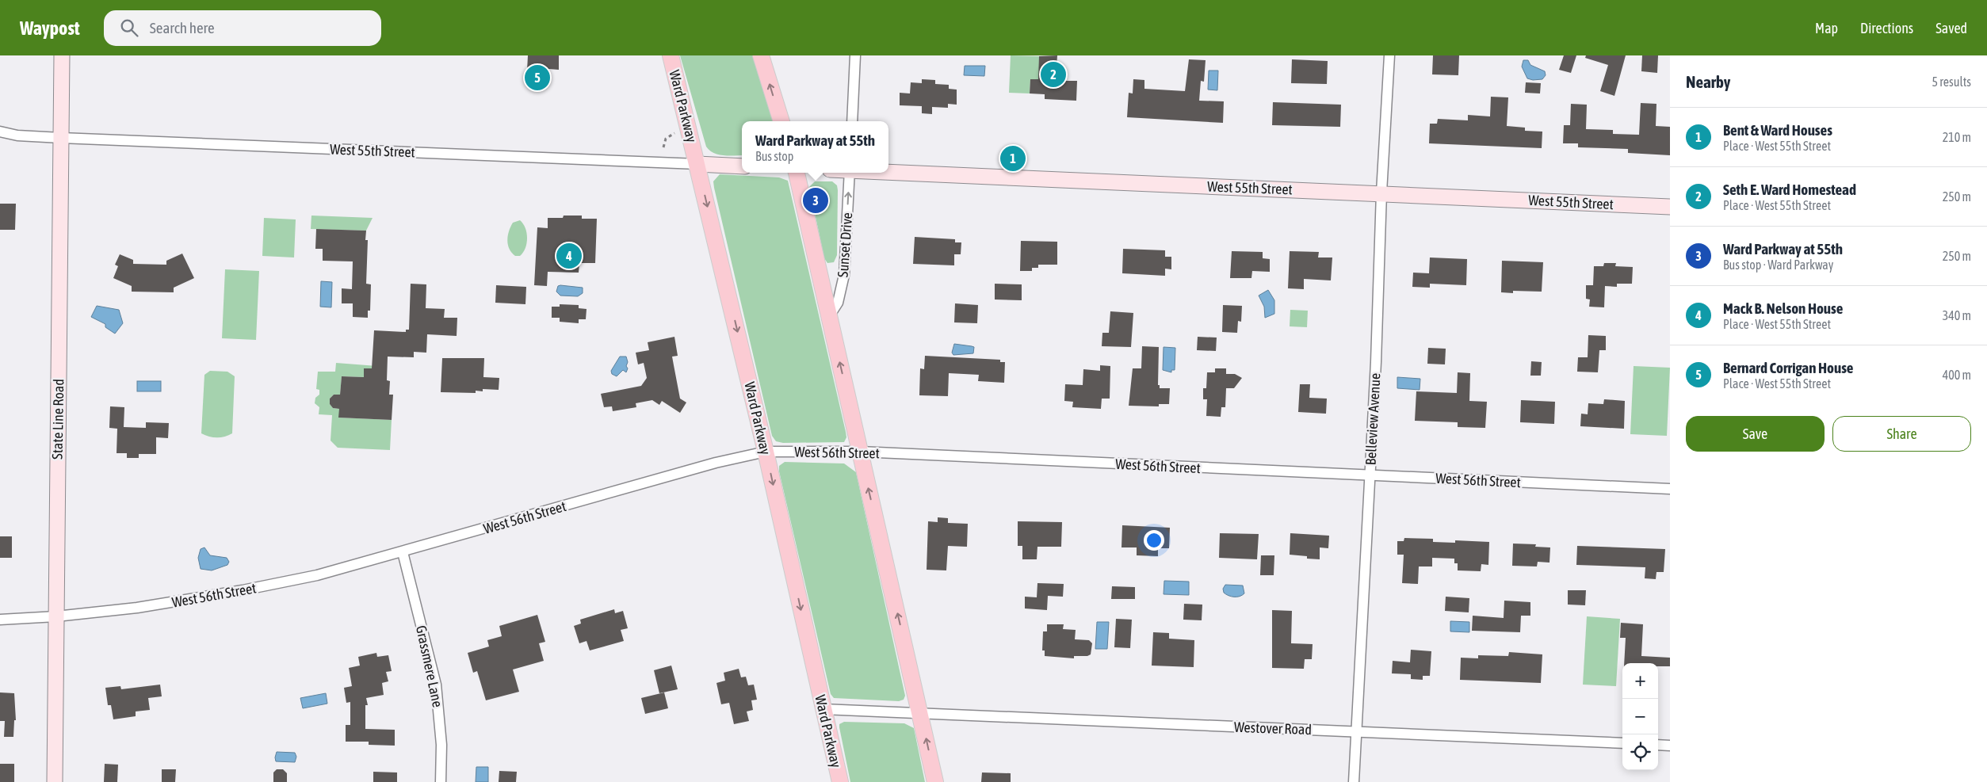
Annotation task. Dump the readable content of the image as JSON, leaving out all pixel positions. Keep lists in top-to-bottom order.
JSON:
{
  "streets": {
    "main road": ["Ward Parkway", "West 55th Street", "State Line Road"],
    "street": [
      "Sunset Drive",
      "Belleview Avenue",
      "West 56th Street",
      "Grassmere Lane",
      "Westover Road"
    ]
  },
  "crossings": [
    ["Ward Parkway", "West 55th Street"],
    ["Ward Parkway", "West 56th Street"],
    ["Ward Parkway", "Westover Road"],
    ["West 55th Street", "State Line Road"],
    ["West 55th Street", "Belleview Avenue"],
    ["State Line Road", "West 56th Street"],
    ["Belleview Avenue", "West 56th Street"],
    ["Belleview Avenue", "Westover Road"],
    ["West 56th Street", "Grassmere Lane"]
  ],
  "one_way": ["Sunset Drive"],
  "page": {
    "header": "Waypost",
    "search": "Search here",
    "nav": ["Map", "Directions", "Saved"],
    "heading": ["Nearby", "5 results"],
    "pins": [
      "2",
      "5",
      "1",
      "3",
      "4"
    ],
    "list": [
      {
        "mark": "1",
        "name": "Bent & Ward Houses",
        "note": "Place · West 55th Street",
        "value": "210 m"
      },
      {
        "mark": "2",
        "name": "Seth E. Ward Homestead",
        "note": "Place · West 55th Street",
        "value": "250 m"
      },
      {
        "mark": "3",
        "name": "Ward Parkway at 55th",
        "note": "Bus stop · Ward Parkway",
        "value": "250 m"
      },
      {
        "mark": "4",
        "name": "Mack B. Nelson House",
        "note": "Place · West 55th Street",
        "value": "340 m"
      },
      {
        "mark": "5",
        "name": "Bernard Corrigan House",
        "note": "Place · West 55th Street",
        "value": "400 m"
      }
    ],
    "popup": ["Ward Parkway at 55th", "Bus stop"],
    "buttons": ["Save", "Share"],
    "map_buttons": ["+", "−"]
  }
}
